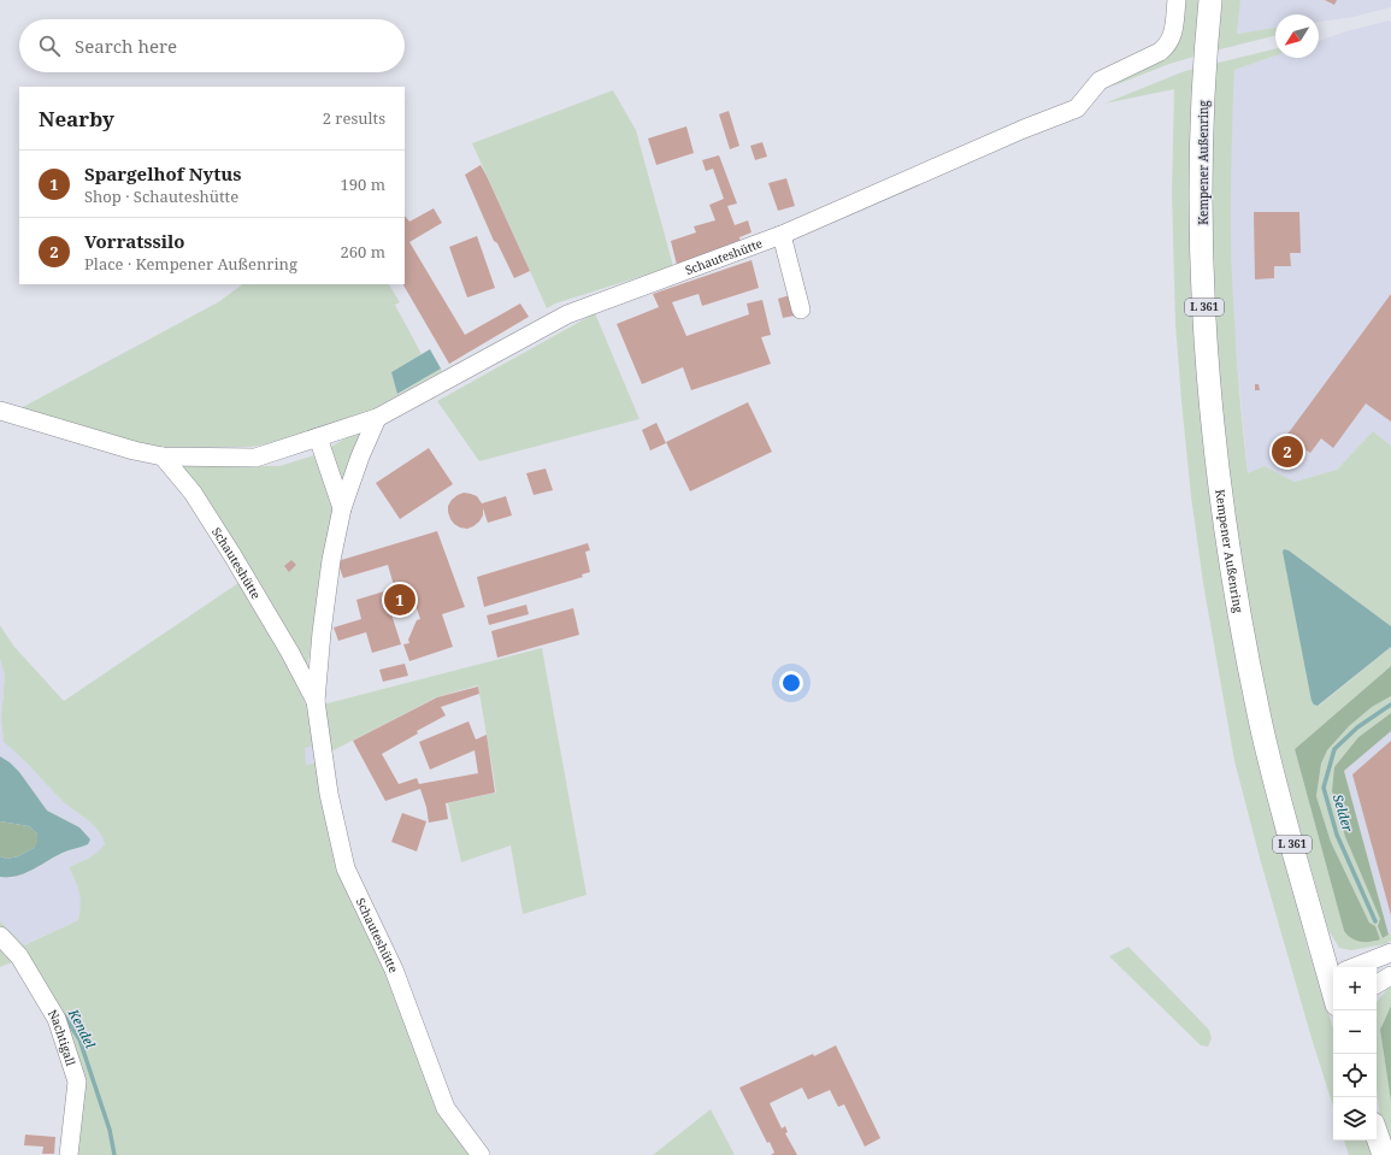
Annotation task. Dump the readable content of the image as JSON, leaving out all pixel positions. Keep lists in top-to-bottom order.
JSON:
{
  "streets": {
    "main road": ["Kempener Außenring", "L 361"],
    "street": ["Schauteshütte", "Nachtigall"]
  },
  "water": ["Selder", "Kendel"],
  "north": "bottom left",
  "page": {
    "search": "Search here",
    "heading": ["Nearby", "2 results"],
    "list": [
      {
        "mark": "1",
        "name": "Spargelhof Nytus",
        "note": "Shop · Schauteshütte",
        "value": "190 m"
      },
      {
        "mark": "2",
        "name": "Vorratssilo",
        "note": "Place · Kempener Außenring",
        "value": "260 m"
      }
    ],
    "pins": ["2", "1"],
    "map_buttons": ["+", "−"]
  }
}
